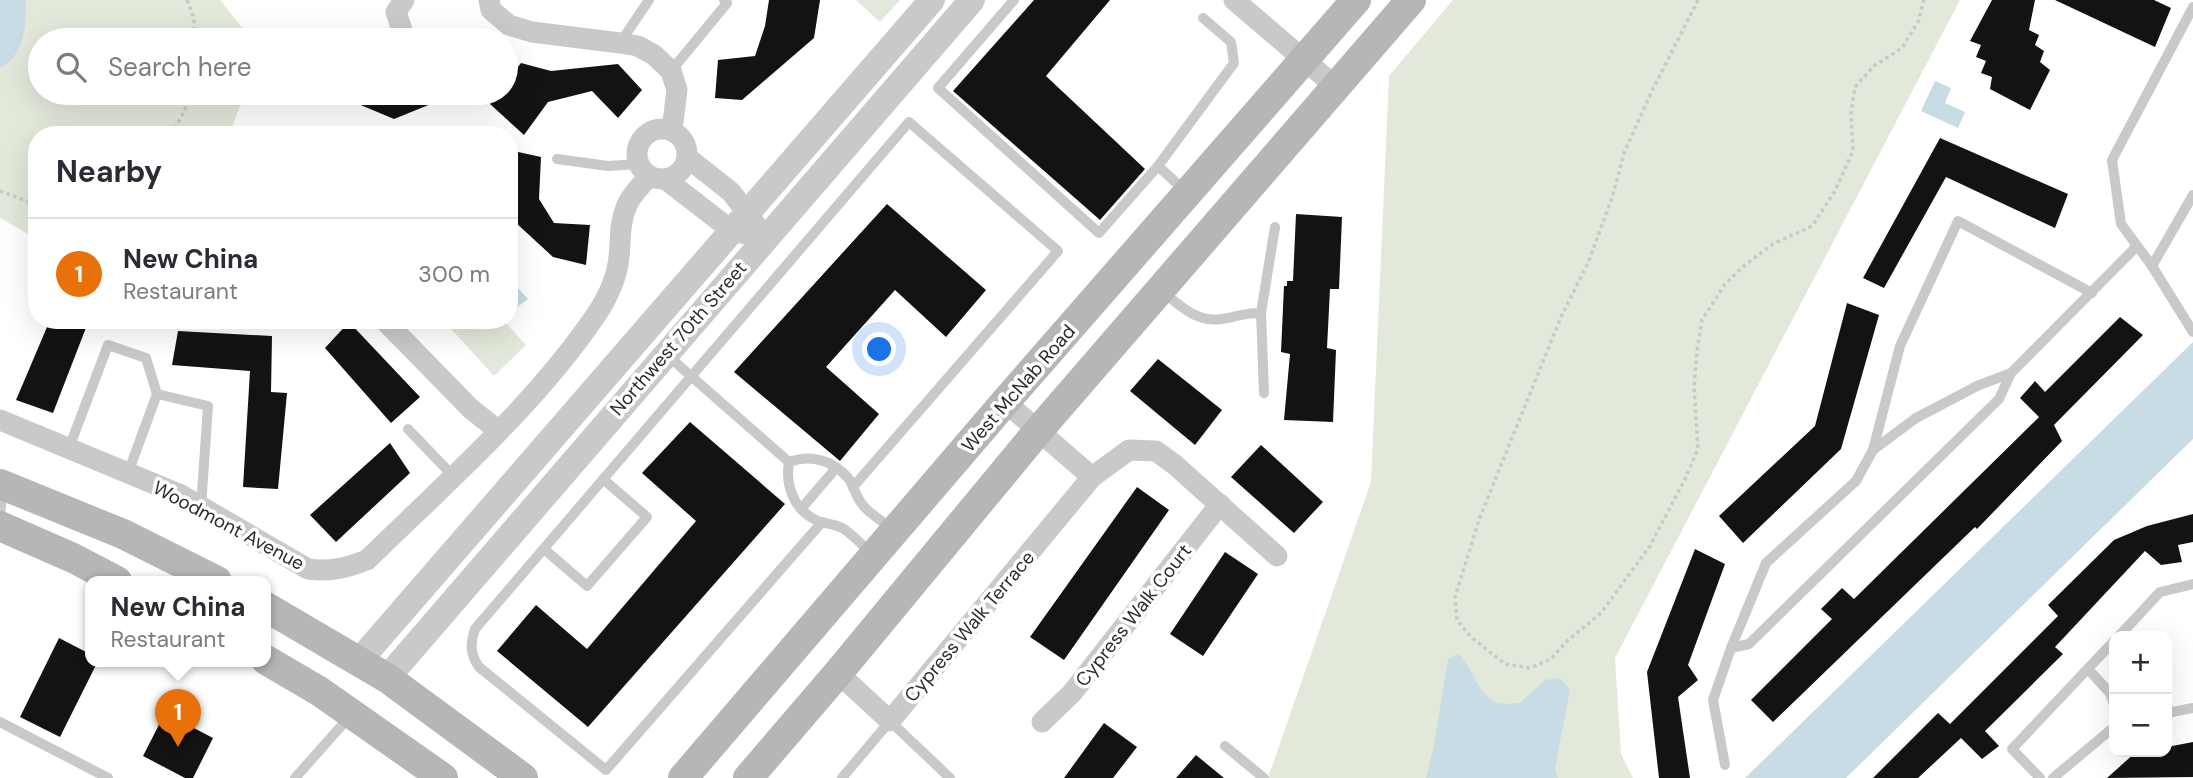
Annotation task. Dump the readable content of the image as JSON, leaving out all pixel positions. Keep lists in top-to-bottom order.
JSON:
{
  "streets": {
    "main road": ["West McNab Road"],
    "street": [
      "Northwest 70th Street",
      "Woodmont Avenue",
      "Cypress Walk Court",
      "Cypress Walk Terrace"
    ]
  },
  "crossings": [
    ["Cypress Walk Court", "Cypress Walk Terrace"]
  ],
  "page": {
    "search": "Search here",
    "heading": "Nearby",
    "list": [
      {
        "mark": "1",
        "name": "New China",
        "note": "Restaurant",
        "value": "300 m"
      }
    ],
    "popup": ["New China", "Restaurant"],
    "map_buttons": ["+", "−"],
    "pins": "1"
  }
}
